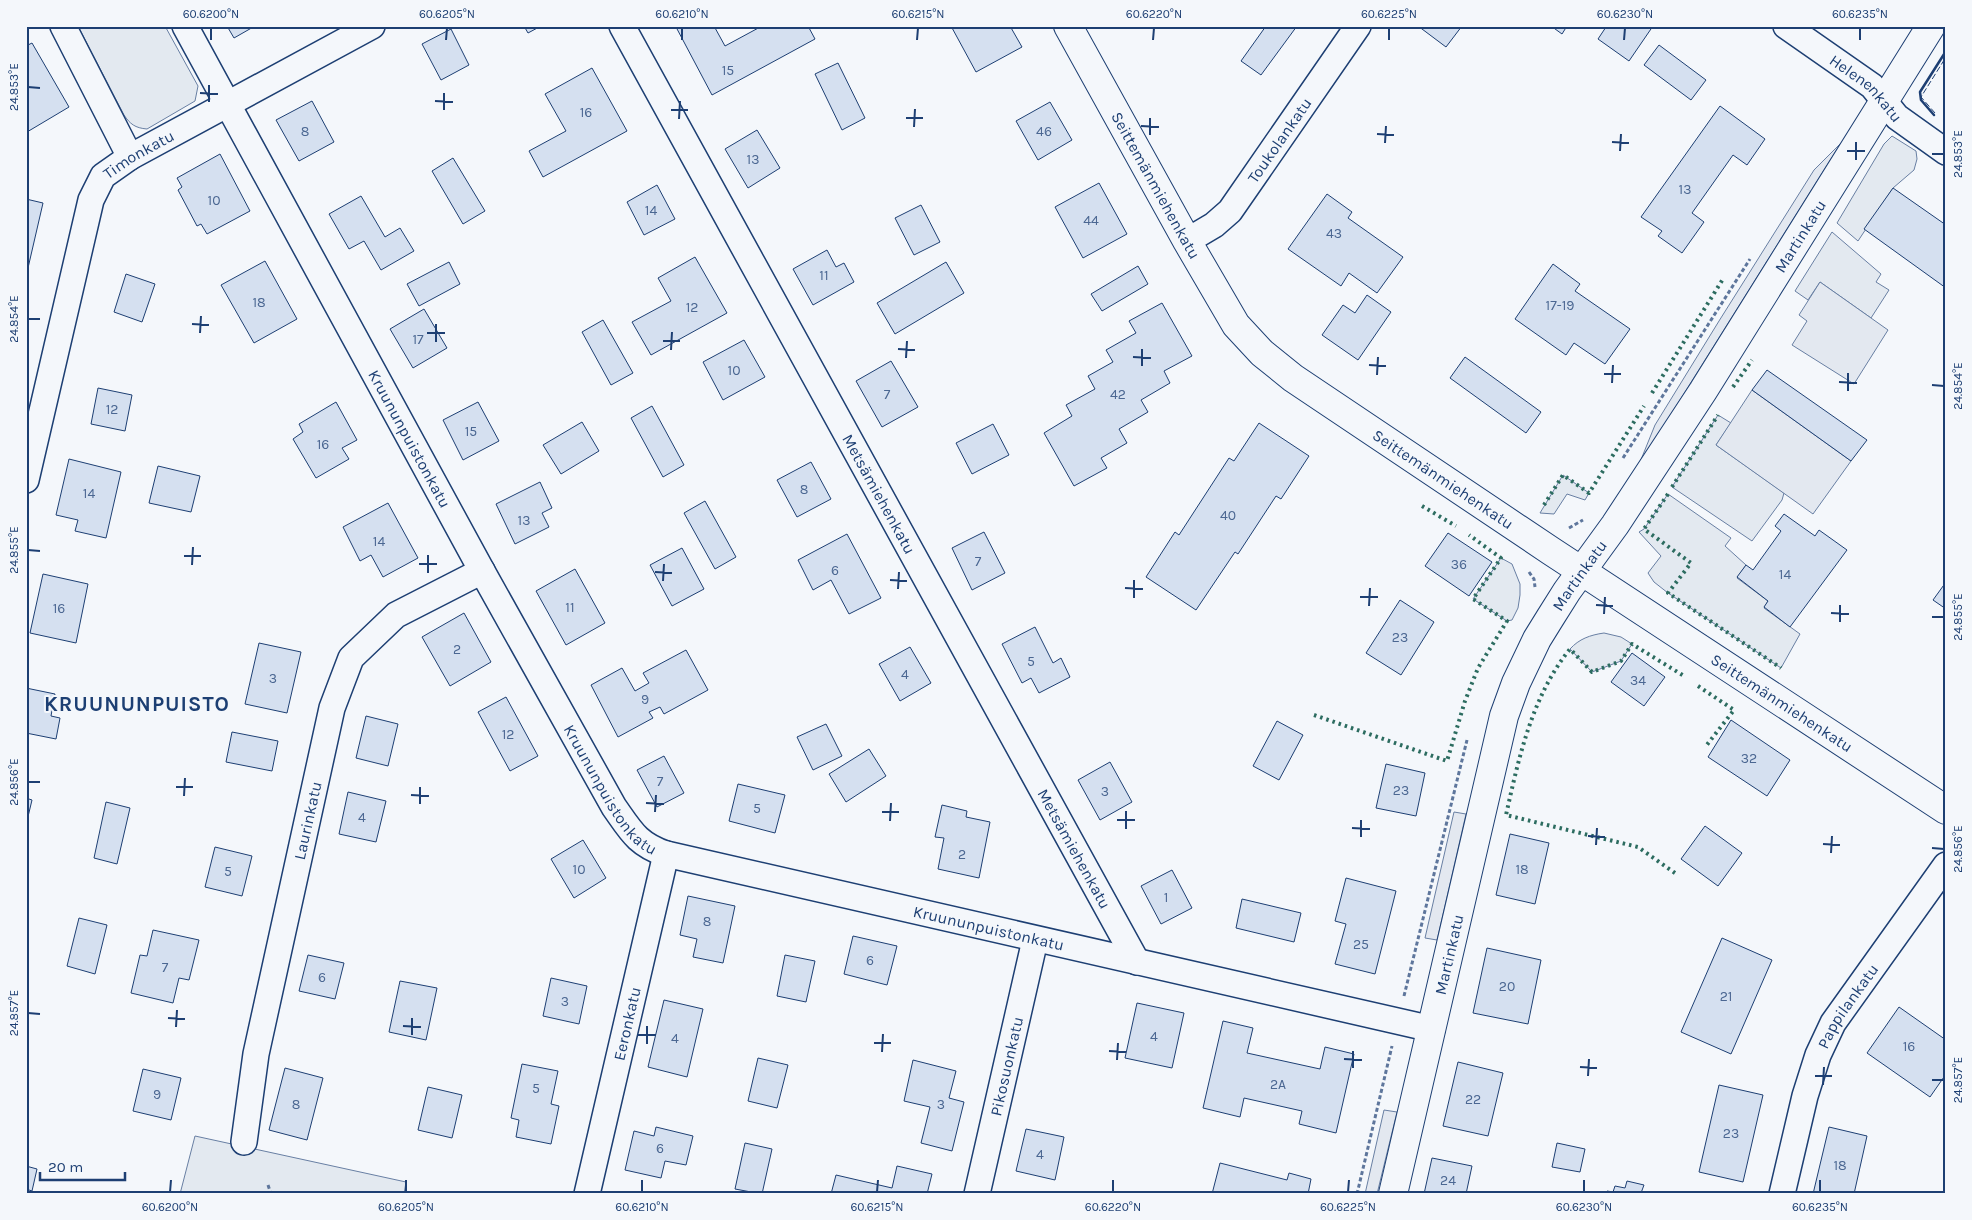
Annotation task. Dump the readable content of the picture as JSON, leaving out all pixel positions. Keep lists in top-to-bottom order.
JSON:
{
  "streets": {
    "street": [
      "Helenenkatu",
      "Toukolankatu",
      "Timonkatu",
      "Seittemänmiehenkatu",
      "Martinkatu",
      "Kruununpuistonkatu",
      "Metsämiehenkatu",
      "Laurinkatu",
      "Pappilankatu",
      "Eeronkatu",
      "Pikosuonkatu"
    ]
  },
  "crossings": [
    ["Helenenkatu", "Martinkatu"],
    ["Toukolankatu", "Seittemänmiehenkatu"],
    ["Timonkatu", "Kruununpuistonkatu"],
    ["Seittemänmiehenkatu", "Martinkatu"],
    ["Martinkatu", "Kruununpuistonkatu"],
    ["Kruununpuistonkatu", "Metsämiehenkatu"],
    ["Kruununpuistonkatu", "Laurinkatu"],
    ["Kruununpuistonkatu", "Eeronkatu"],
    ["Kruununpuistonkatu", "Pikosuonkatu"]
  ],
  "districts": ["KRUUNUNPUISTO"],
  "house_numbers": [
    "15",
    "16",
    "8",
    "46",
    "13",
    "13",
    "10",
    "14",
    "44",
    "43",
    "11",
    "18",
    "17-19",
    "12",
    "17",
    "10",
    "7",
    "42",
    "12",
    "15",
    "16",
    "8",
    "14",
    "40",
    "13",
    "14",
    "7",
    "36",
    "6",
    "14",
    "11",
    "16",
    "23",
    "2",
    "5",
    "4",
    "3",
    "34",
    "9",
    "12",
    "32",
    "7",
    "23",
    "3",
    "5",
    "4",
    "2",
    "10",
    "18",
    "5",
    "1",
    "8",
    "25",
    "6",
    "7",
    "6",
    "20",
    "21",
    "3",
    "4",
    "4",
    "16",
    "2A",
    "5",
    "9",
    "22",
    "8",
    "3",
    "23",
    "6",
    "4",
    "18",
    "24"
  ],
  "scale_bar": "20 m",
  "coordinates": [
    "60.6200°N",
    "60.6205°N",
    "60.6210°N",
    "60.6215°N",
    "60.6220°N",
    "60.6225°N",
    "60.6230°N",
    "60.6235°N",
    "24.853°E",
    "24.854°E",
    "24.855°E",
    "24.856°E",
    "24.857°E"
  ]
}
